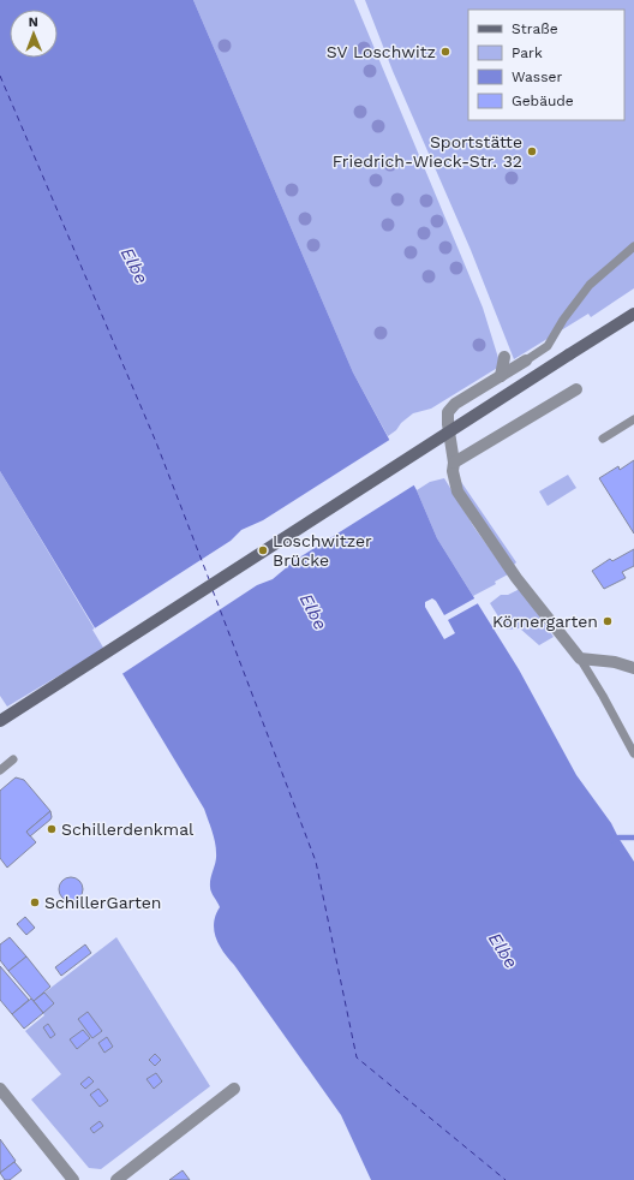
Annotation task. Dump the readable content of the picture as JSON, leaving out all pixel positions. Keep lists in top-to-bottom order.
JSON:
{
  "water": ["Elbe"],
  "places": [
    "SV Loschwitz",
    "Sportstätte Friedrich-Wieck-Str. 32",
    "Loschwitzer Brücke",
    "Körnergarten",
    "Schillerdenkmal",
    "SchillerGarten"
  ],
  "legend": [
    "Straße",
    "Park",
    "Wasser",
    "Gebäude"
  ],
  "north": "top"
}
